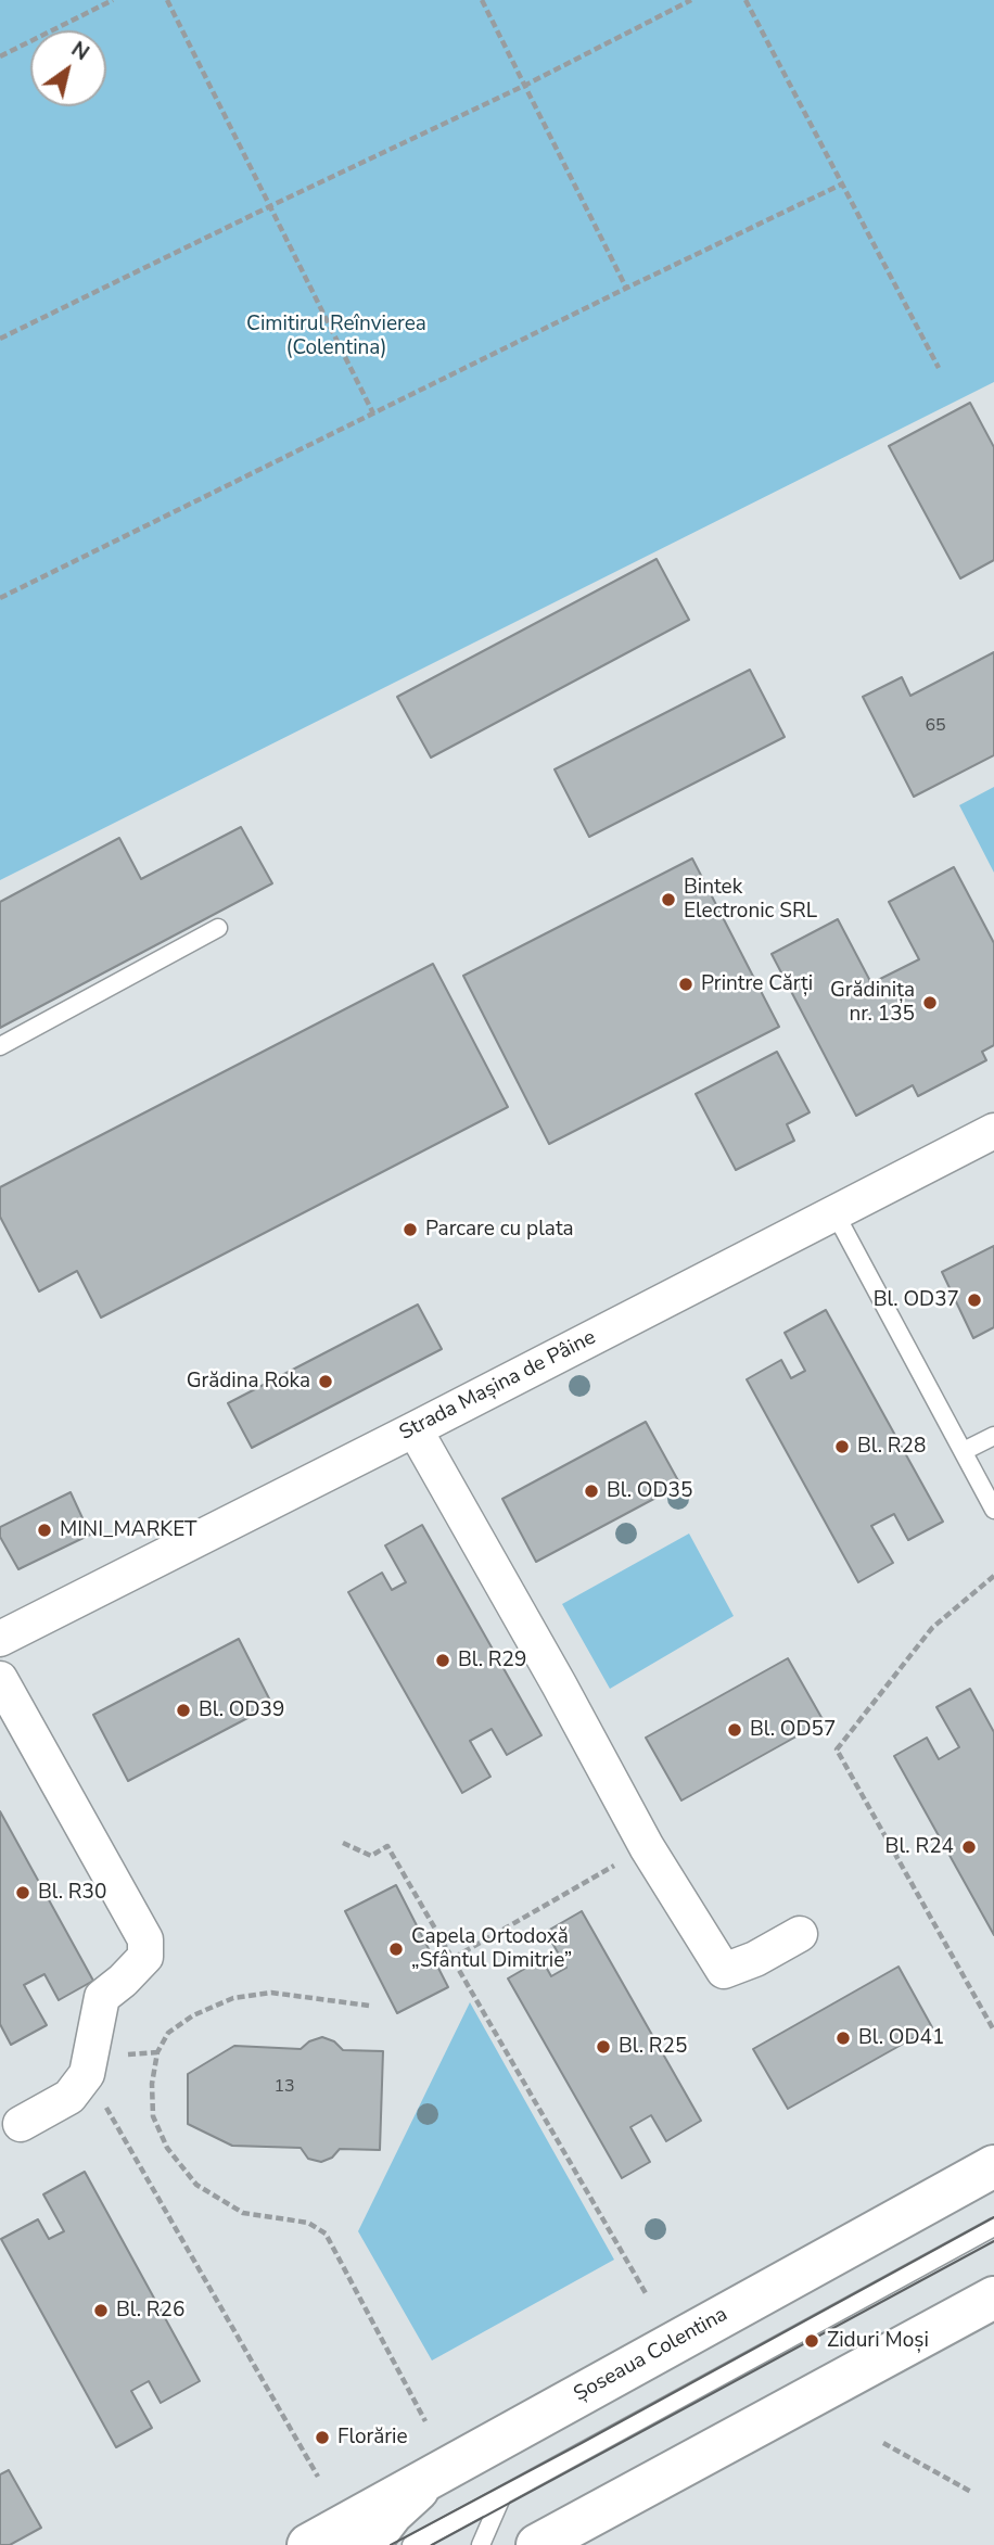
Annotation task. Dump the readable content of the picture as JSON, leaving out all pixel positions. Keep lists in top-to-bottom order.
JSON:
{
  "streets": {
    "main road": ["Șoseaua Colentina"],
    "street": ["Strada Mașina de Pâine"]
  },
  "parks": ["Cimitirul Reînvierea (Colentina)"],
  "places": [
    "Bintek Electronic SRL",
    "Printre Cărți",
    "Grădinița nr. 135",
    "Parcare cu plata",
    "Bl. OD37",
    "Grădina Roka",
    "Bl. R28",
    "Bl. OD35",
    "MINI_MARKET",
    "Bl. R29",
    "Bl. OD39",
    "Bl. OD57",
    "Bl. R24",
    "Bl. R30",
    "Capela Ortodoxă „Sfântul Dimitrie”",
    "Bl. OD41",
    "Bl. R25",
    "Bl. R26",
    "Ziduri Moși",
    "Florărie"
  ],
  "house_numbers": ["65", "13"],
  "north": "top right"
}
